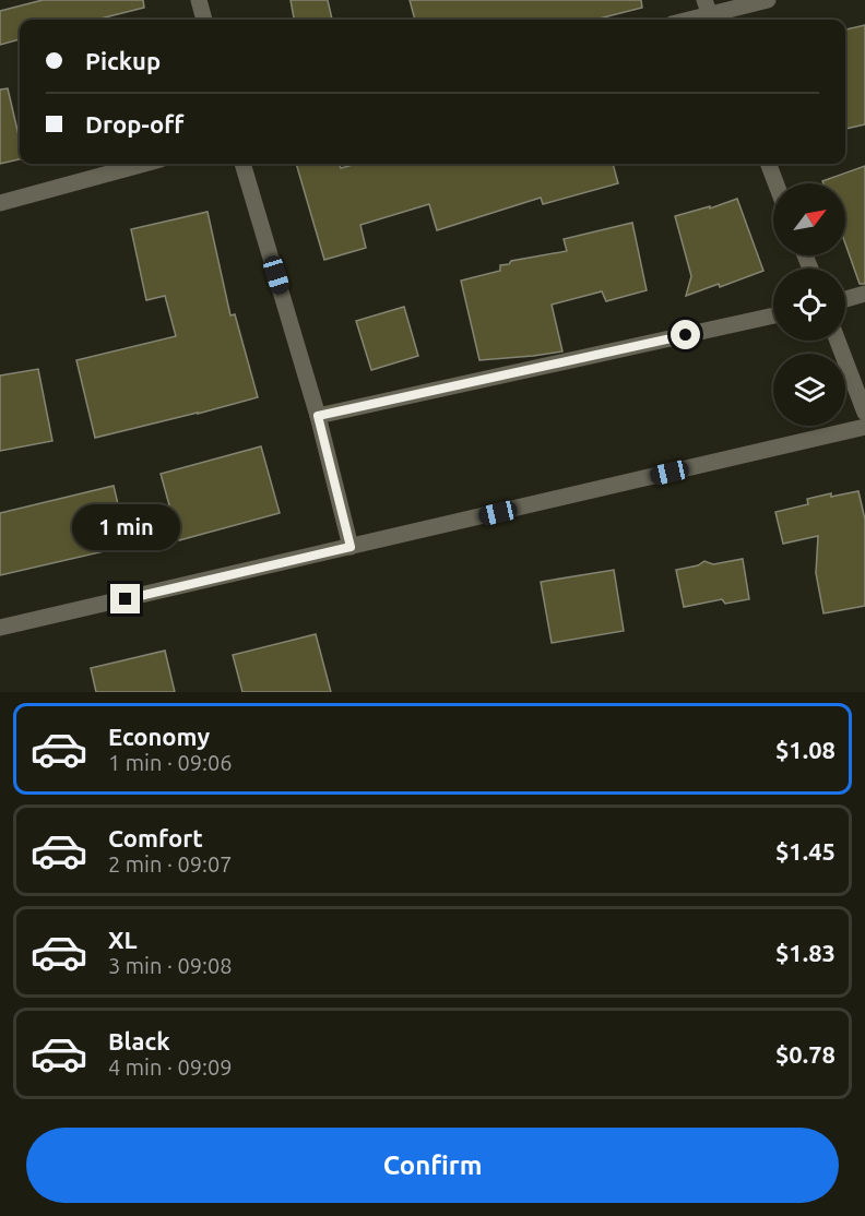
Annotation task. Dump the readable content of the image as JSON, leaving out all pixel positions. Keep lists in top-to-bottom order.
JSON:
{
  "north": "top right",
  "page": {
    "banner": ["Pickup", "Drop-off"],
    "bubble": "1 min",
    "list": [
      {
        "name": "Economy",
        "note": "1 min · 09:06",
        "value": "$1.08"
      },
      {
        "name": "Comfort",
        "note": "2 min · 09:07",
        "value": "$1.45"
      },
      {
        "name": "XL",
        "note": "3 min · 09:08",
        "value": "$1.83"
      },
      {
        "name": "Black",
        "note": "4 min · 09:09",
        "value": "$0.78"
      }
    ],
    "buttons": "Confirm"
  }
}
